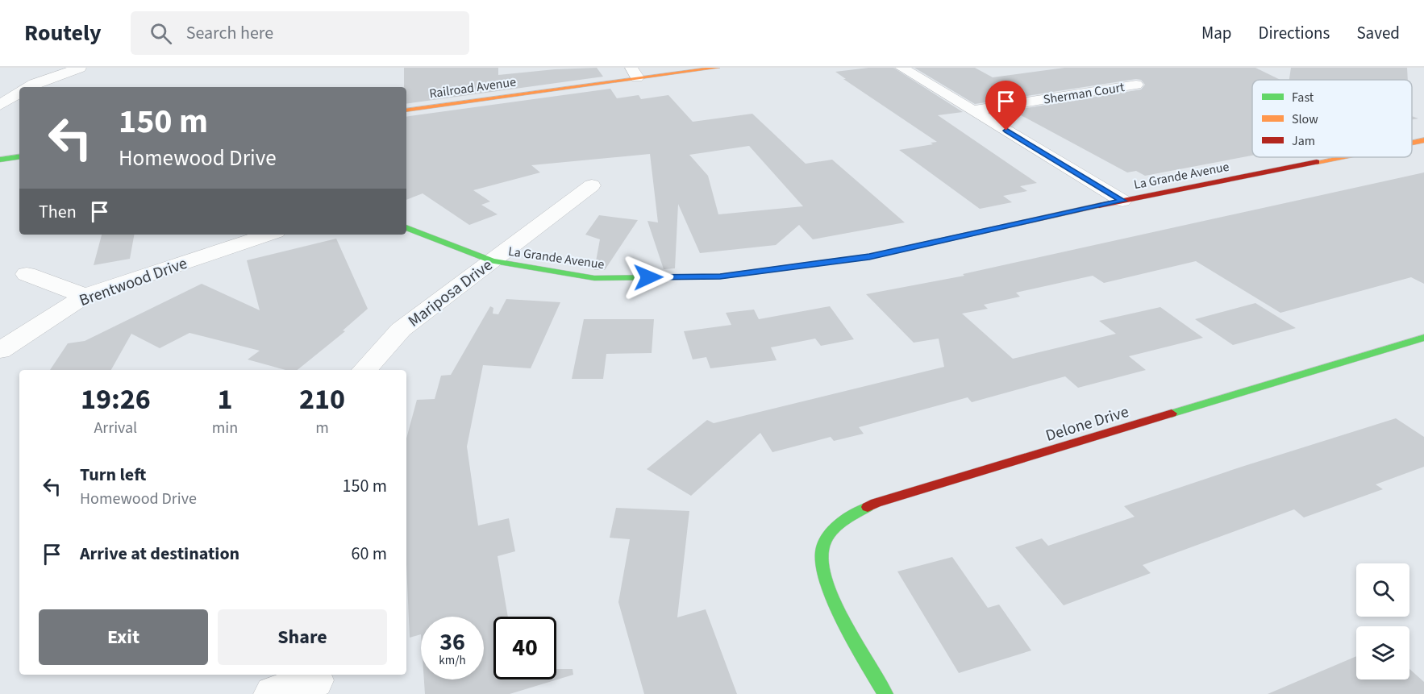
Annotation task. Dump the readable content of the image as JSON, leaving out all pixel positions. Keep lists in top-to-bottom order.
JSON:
{
  "streets": {
    "street": [
      "Railroad Avenue",
      "Sherman Court",
      "La Grande Avenue",
      "Brentwood Drive",
      "Mariposa Drive",
      "Delone Drive"
    ]
  },
  "crossings": [
    ["La Grande Avenue", "Mariposa Drive"]
  ],
  "legend": ["Fast", "Slow", "Jam"],
  "page": {
    "header": "Routely",
    "search": "Search here",
    "nav": ["Map", "Directions", "Saved"],
    "turn": ["150 m", "Homewood Drive"],
    "then": "Then",
    "eta": [
      "19:26",
      "Arrival",
      "1",
      "min",
      "210",
      "m"
    ],
    "list": [
      {
        "name": "Turn left",
        "note": "Homewood Drive",
        "value": "150 m"
      },
      {
        "name": "Arrive at destination",
        "value": "60 m"
      }
    ],
    "buttons": ["Exit", "Share"],
    "speed": "36 km/h",
    "limit": "40"
  }
}
